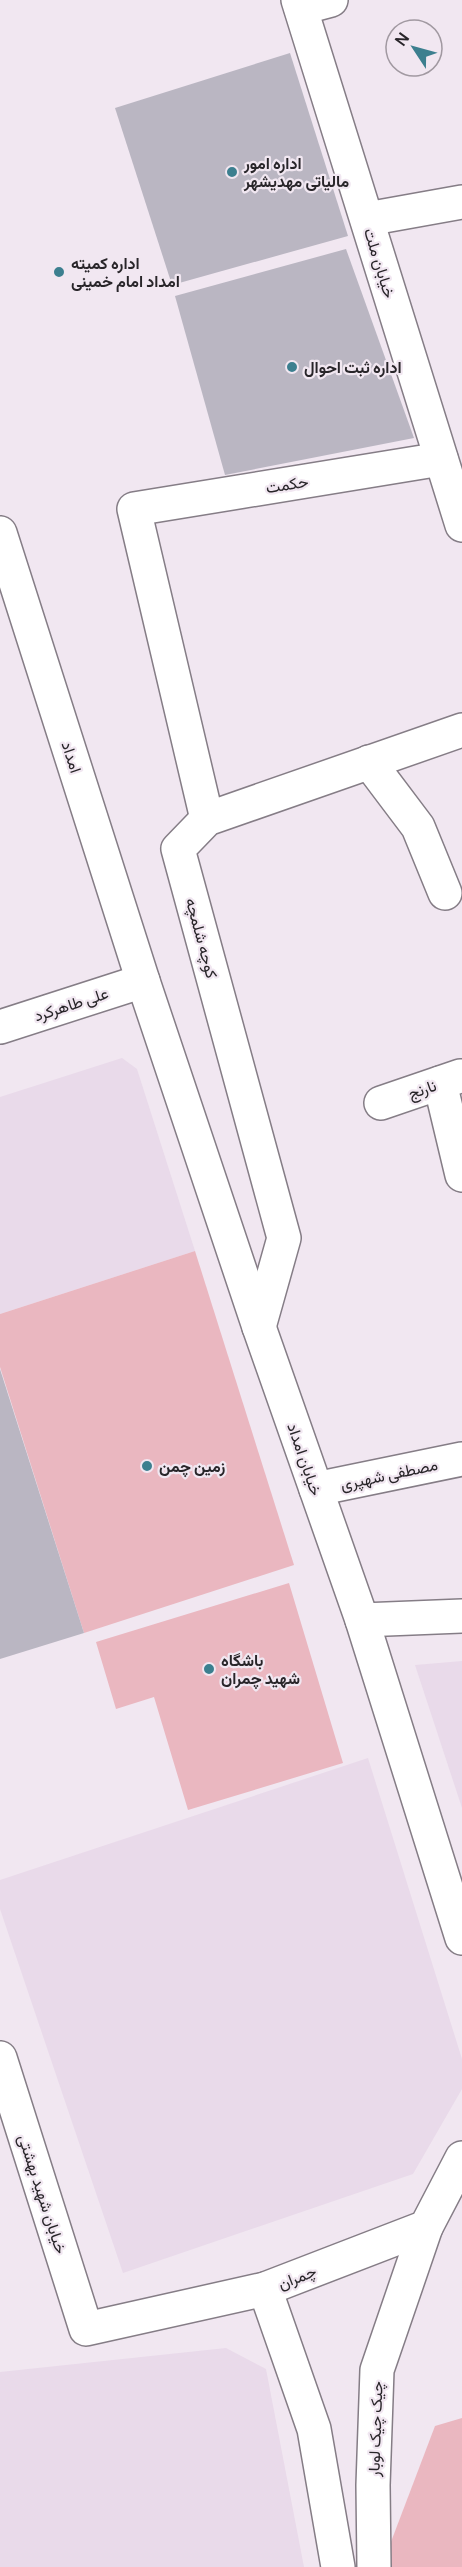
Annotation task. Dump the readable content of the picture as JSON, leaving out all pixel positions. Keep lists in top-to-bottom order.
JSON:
{
  "streets": {
    "street": [
      "خیابان ملت",
      "حکمت",
      "امداد",
      "کوچه شلمچه",
      "علی طاهرکرد",
      "نارنج",
      "خیابان امداد",
      "مصطفی شهپری",
      "خیابان شهید بهشتی",
      "چمران",
      "چیک چیک لوبار"
    ]
  },
  "crossings": [
    ["خیابان ملت", "حکمت"],
    ["حکمت", "کوچه شلمچه"],
    ["امداد", "علی طاهرکرد"],
    ["امداد", "خیابان امداد"],
    ["کوچه شلمچه", "خیابان امداد"],
    ["علی طاهرکرد", "خیابان امداد"],
    ["خیابان امداد", "مصطفی شهپری"],
    ["خیابان شهید بهشتی", "چمران"],
    ["چمران", "چیک چیک لوبار"]
  ],
  "places": [
    "اداره امور مالیاتی مهدیشهر",
    "اداره کمیته امداد امام خمینی",
    "اداره ثبت احوال",
    "زمین چمن",
    "باشگاه شهید چمران"
  ],
  "north": "top left"
}
